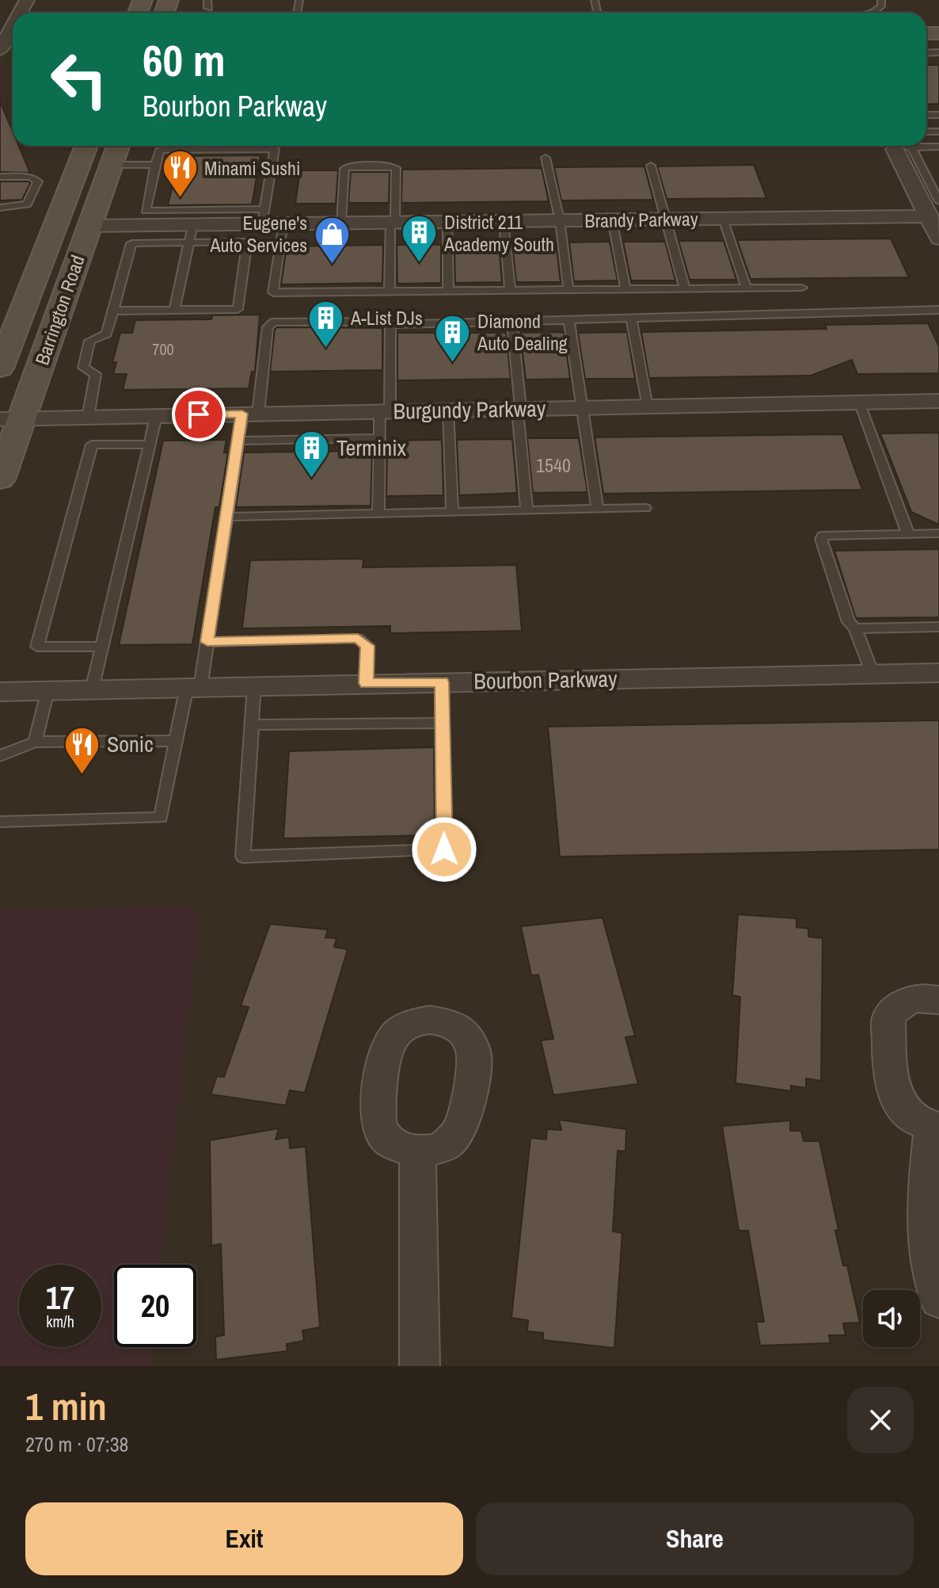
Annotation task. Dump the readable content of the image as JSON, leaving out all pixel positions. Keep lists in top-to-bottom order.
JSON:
{
  "streets": {
    "main road": ["Barrington Road"],
    "street": ["Brandy Parkway", "Burgundy Parkway", "Bourbon Parkway"]
  },
  "crossings": [
    ["Brandy Parkway", "Barrington Road"],
    ["Barrington Road", "Burgundy Parkway"]
  ],
  "places": {
    "restaurant": ["Minami Sushi", "Sonic"],
    "building": [
      "District 211 Academy South",
      "A-List DJs",
      "Diamond Auto Dealing",
      "Terminix"
    ],
    "shop": ["Eugene's Auto Services"]
  },
  "house_numbers": ["700", "1540"],
  "page": {
    "turn": ["60 m", "Bourbon Parkway"],
    "speed": "17 km/h",
    "limit": "20",
    "heading": ["1 min", "270 m · 07:38"],
    "buttons": ["Exit", "Share"]
  }
}
